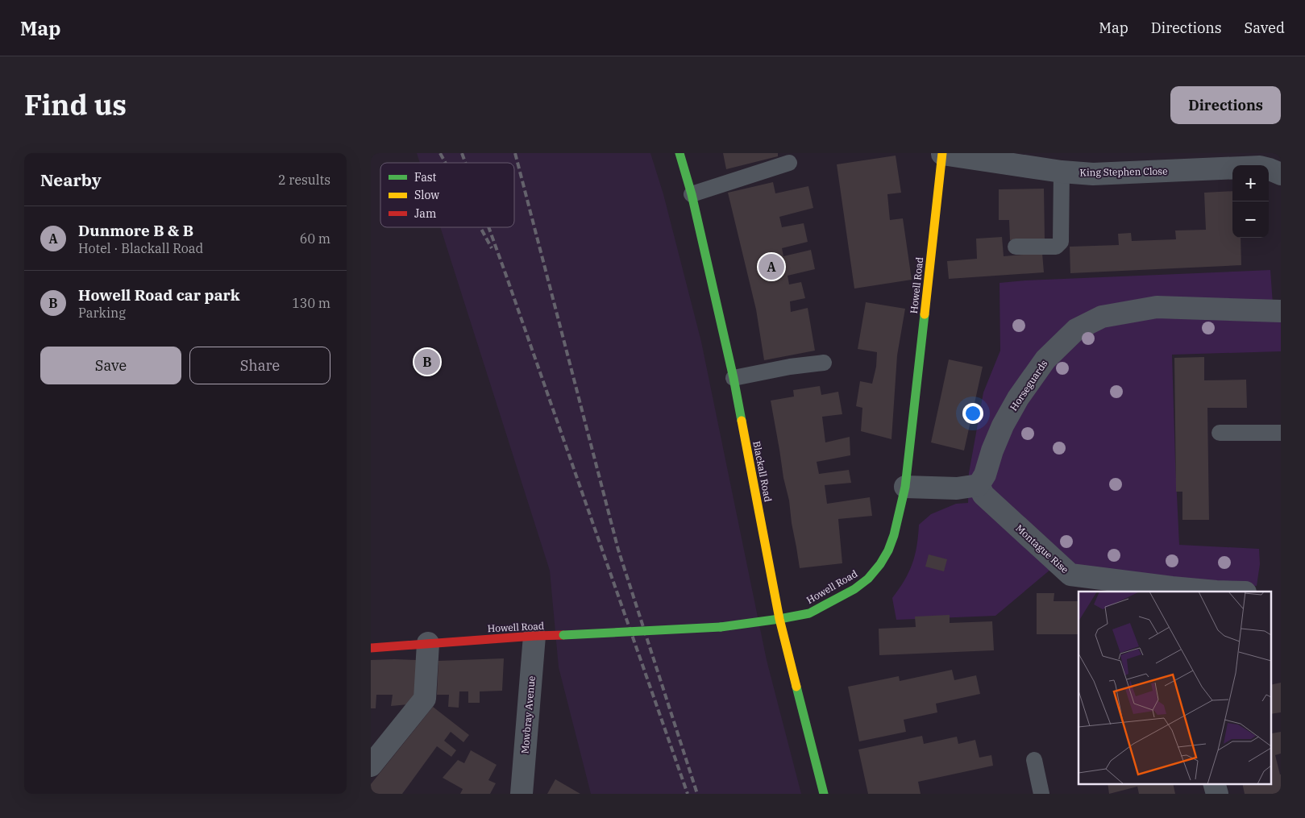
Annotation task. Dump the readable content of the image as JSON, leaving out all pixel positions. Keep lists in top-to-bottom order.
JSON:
{
  "streets": {
    "street": [
      "King Stephen Close",
      "Howell Road",
      "Horseguards",
      "Blackall Road",
      "Montague Rise",
      "Mowbray Avenue"
    ]
  },
  "crossings": [
    ["King Stephen Close", "Howell Road"],
    ["Howell Road", "Blackall Road"],
    ["Howell Road", "Mowbray Avenue"],
    ["Horseguards", "Montague Rise"]
  ],
  "legend": ["Fast", "Slow", "Jam"],
  "page": {
    "header": "Map",
    "nav": ["Map", "Directions", "Saved"],
    "title": "Find us",
    "buttons": [
      "Directions",
      ["Save", "Share"]
    ],
    "heading": ["Nearby", "2 results"],
    "map_buttons": ["+", "−"],
    "list": [
      {
        "mark": "A",
        "name": "Dunmore B & B",
        "note": "Hotel · Blackall Road",
        "value": "60 m"
      },
      {
        "mark": "B",
        "name": "Howell Road car park",
        "note": "Parking",
        "value": "130 m"
      }
    ],
    "pins": ["A", "B"]
  }
}
